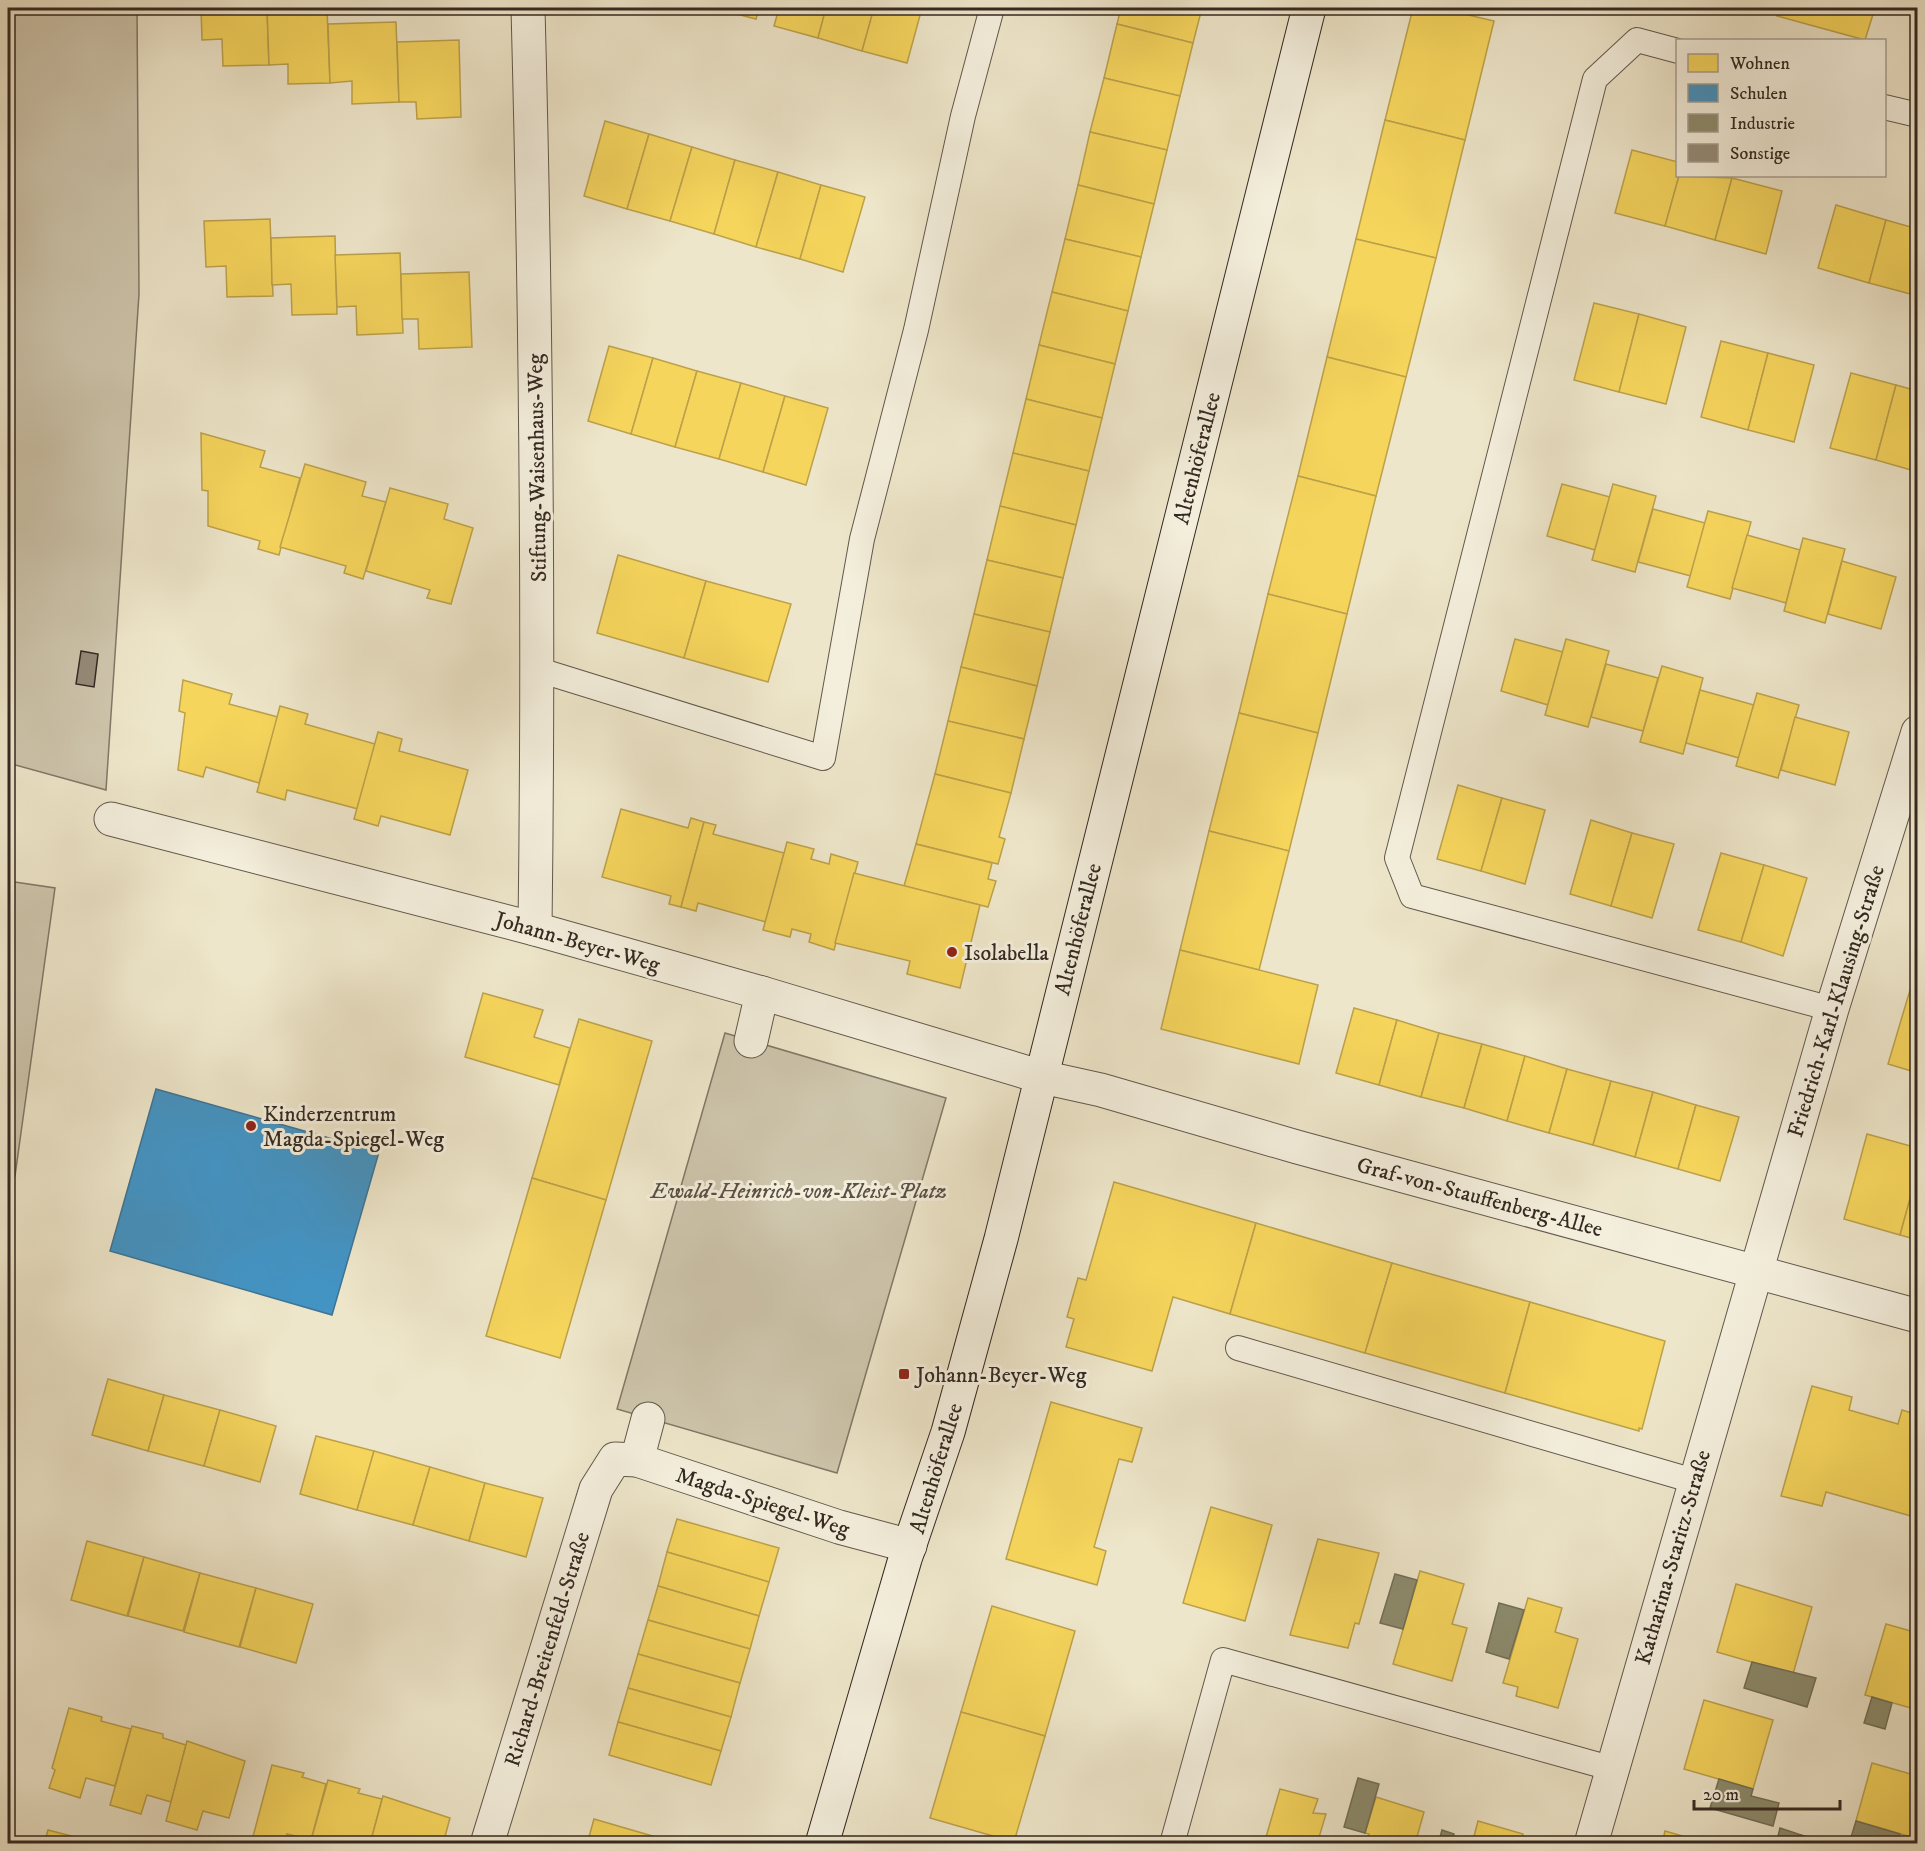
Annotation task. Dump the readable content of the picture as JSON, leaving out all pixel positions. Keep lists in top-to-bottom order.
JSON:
{
  "streets": {
    "street": [
      "Altenhöferallee",
      "Stiftung-Waisenhaus-Weg",
      "Johann-Beyer-Weg",
      "Friedrich-Karl-Klausing-Straße",
      "Graf-von-Stauffenberg-Allee",
      "Magda-Spiegel-Weg",
      "Katharina-Staritz-Straße",
      "Richard-Breitenfeld-Straße"
    ]
  },
  "crossings": [
    ["Altenhöferallee", "Johann-Beyer-Weg"],
    ["Altenhöferallee", "Graf-von-Stauffenberg-Allee"],
    ["Altenhöferallee", "Magda-Spiegel-Weg"],
    ["Stiftung-Waisenhaus-Weg", "Johann-Beyer-Weg"],
    ["Johann-Beyer-Weg", "Graf-von-Stauffenberg-Allee"],
    ["Friedrich-Karl-Klausing-Straße", "Graf-von-Stauffenberg-Allee"],
    ["Friedrich-Karl-Klausing-Straße", "Katharina-Staritz-Straße"],
    ["Graf-von-Stauffenberg-Allee", "Katharina-Staritz-Straße"],
    ["Magda-Spiegel-Weg", "Richard-Breitenfeld-Straße"]
  ],
  "parks": ["Ewald-Heinrich-von-Kleist-Platz"],
  "places": {
    "other": ["Isolabella", "Kinderzentrum Magda-Spiegel-Weg"],
    "transit": ["Johann-Beyer-Weg"]
  },
  "legend": [
    "Wohnen",
    "Schulen",
    "Industrie",
    "Sonstige"
  ],
  "scale_bar": "20 m"
}
